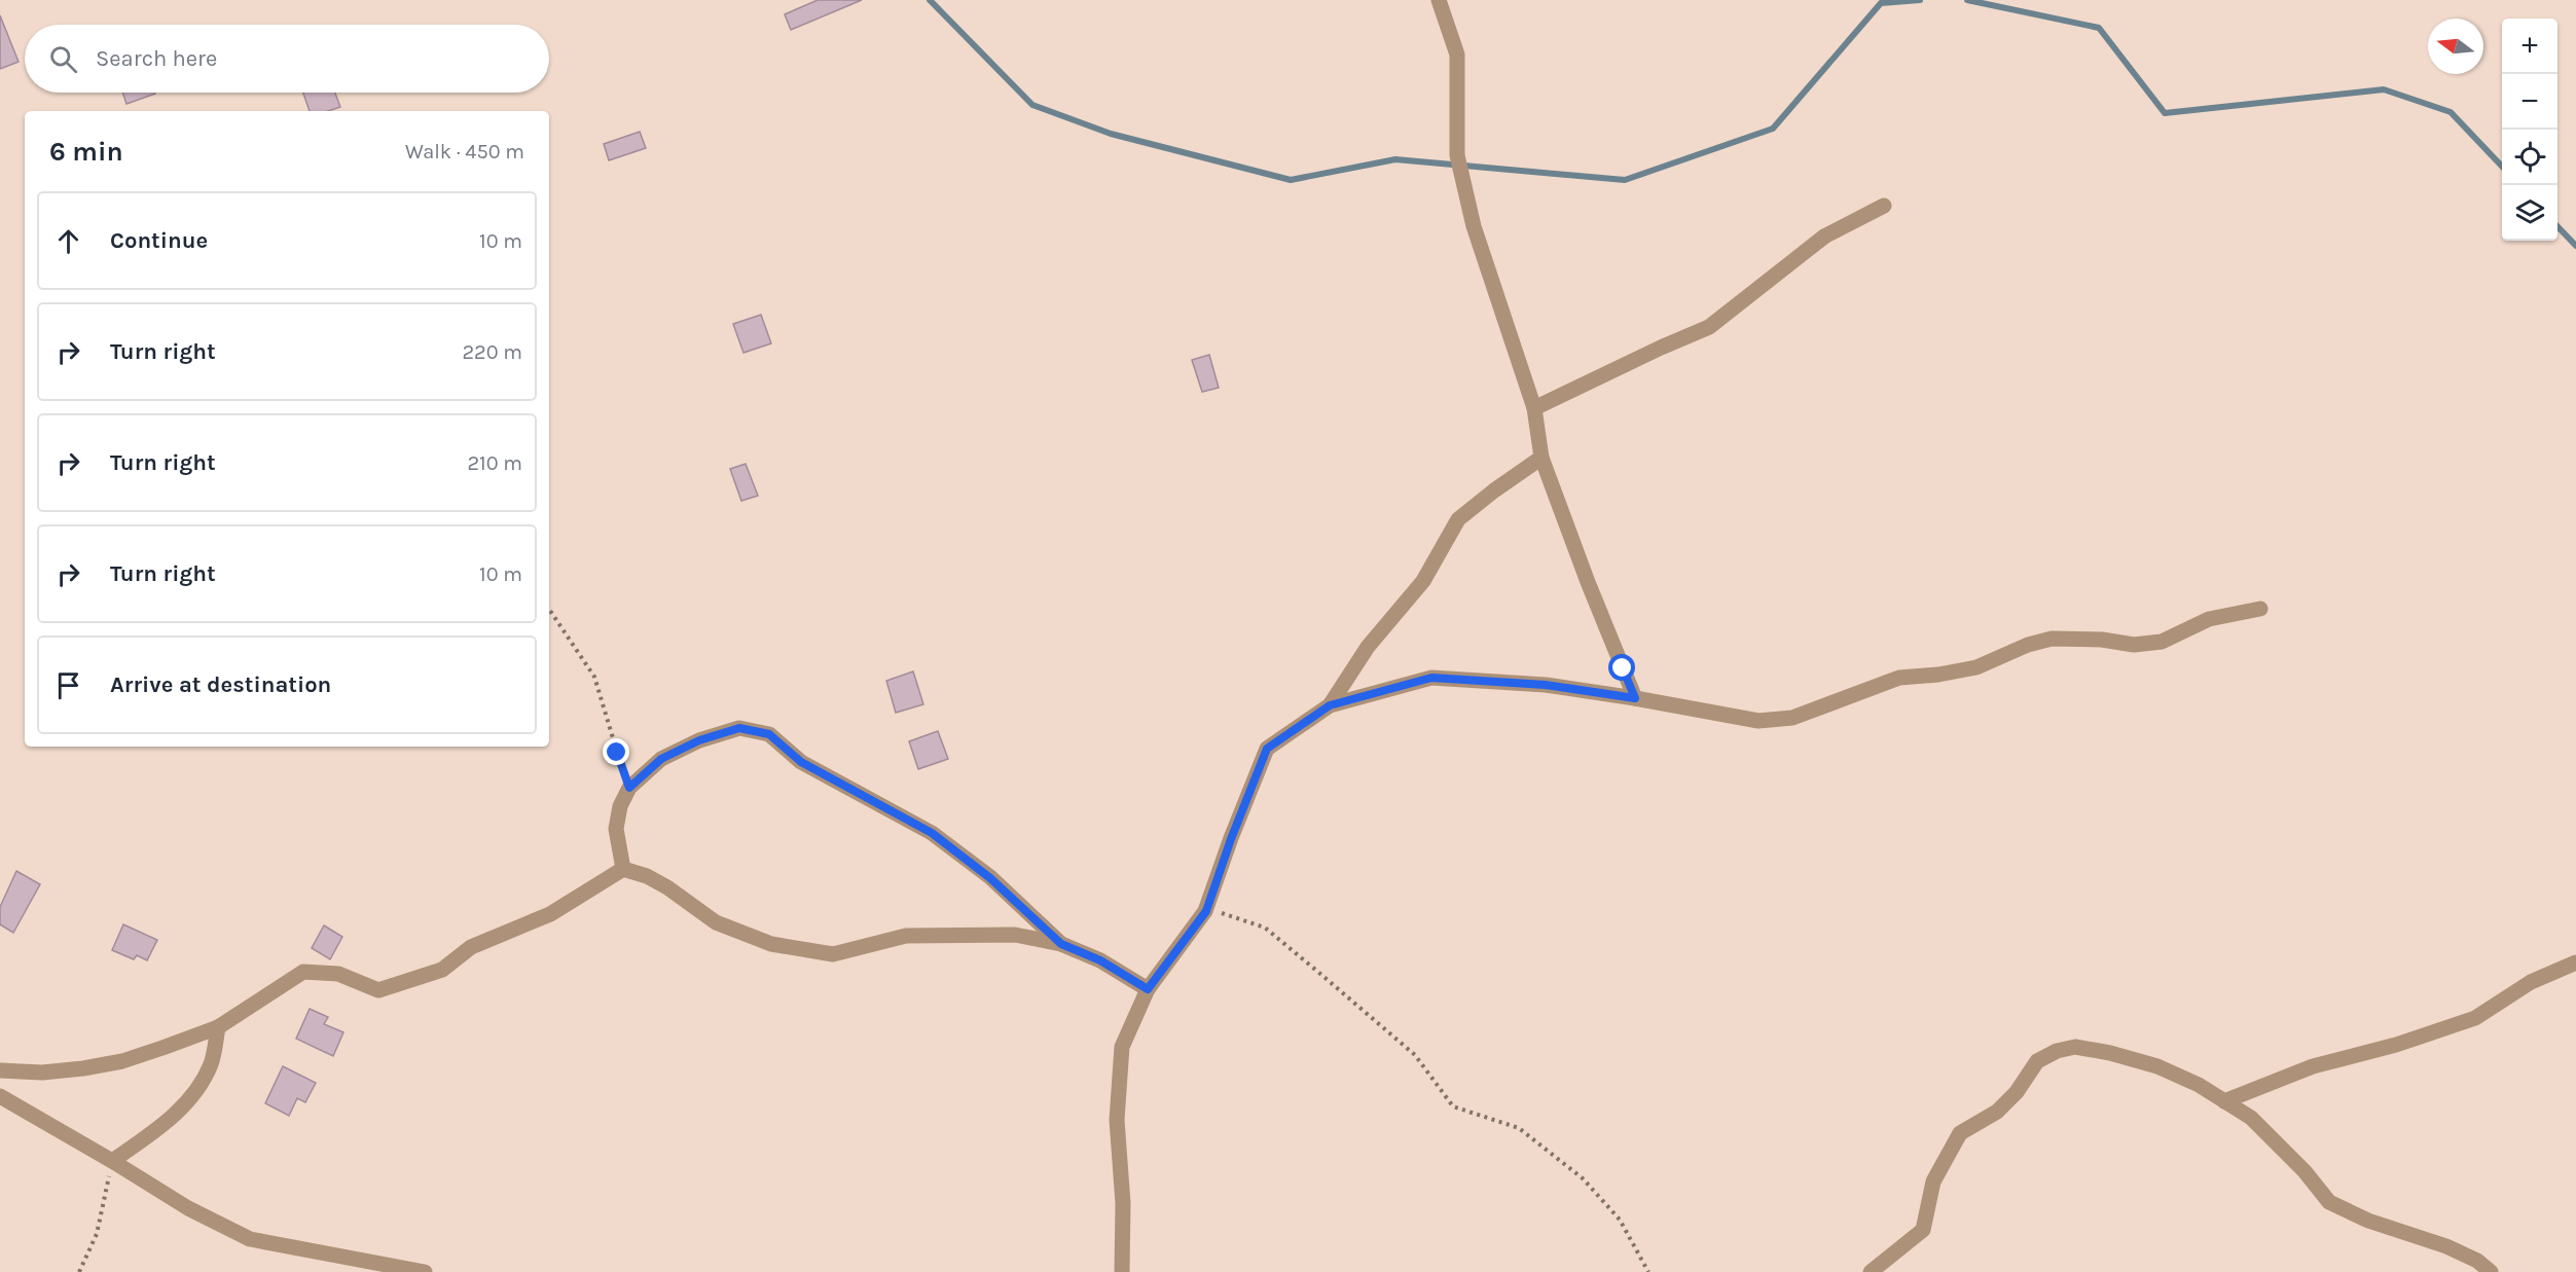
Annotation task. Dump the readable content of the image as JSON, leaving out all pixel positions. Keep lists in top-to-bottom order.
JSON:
{
  "north": "left",
  "page": {
    "map_buttons": ["+", "−"],
    "search": "Search here",
    "heading": ["6 min", "Walk · 450 m"],
    "list": [
      ["Continue", "10 m"],
      ["Turn right", "220 m"],
      ["Turn right", "210 m"],
      ["Turn right", "10 m"],
      "Arrive at destination"
    ]
  }
}
